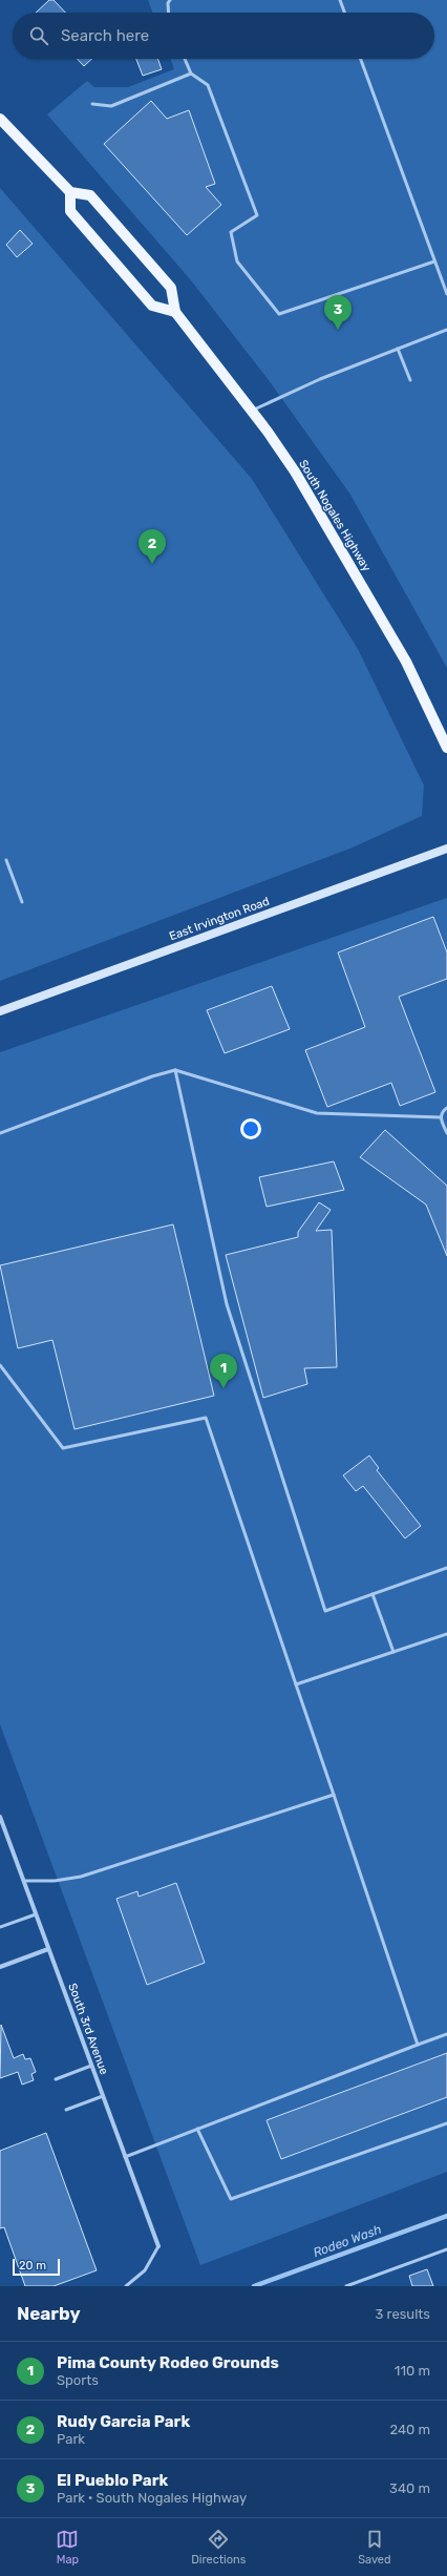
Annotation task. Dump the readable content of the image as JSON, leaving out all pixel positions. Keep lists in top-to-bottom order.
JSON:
{
  "streets": {
    "main road": ["South Nogales Highway", "East Irvington Road"],
    "street": ["South 3rd Avenue"]
  },
  "water": ["Rodeo Wash"],
  "scale_bar": "20 m",
  "page": {
    "search": "Search here",
    "pins": ["3", "2", "1"],
    "scale": "20 m",
    "heading": ["Nearby", "3 results"],
    "list": [
      {
        "mark": "1",
        "name": "Pima County Rodeo Grounds",
        "note": "Sports",
        "value": "110 m"
      },
      {
        "mark": "2",
        "name": "Rudy Garcia Park",
        "note": "Park",
        "value": "240 m"
      },
      {
        "mark": "3",
        "name": "El Pueblo Park",
        "note": "Park · South Nogales Highway",
        "value": "340 m"
      }
    ],
    "nav": ["Map", "Directions", "Saved"]
  }
}
